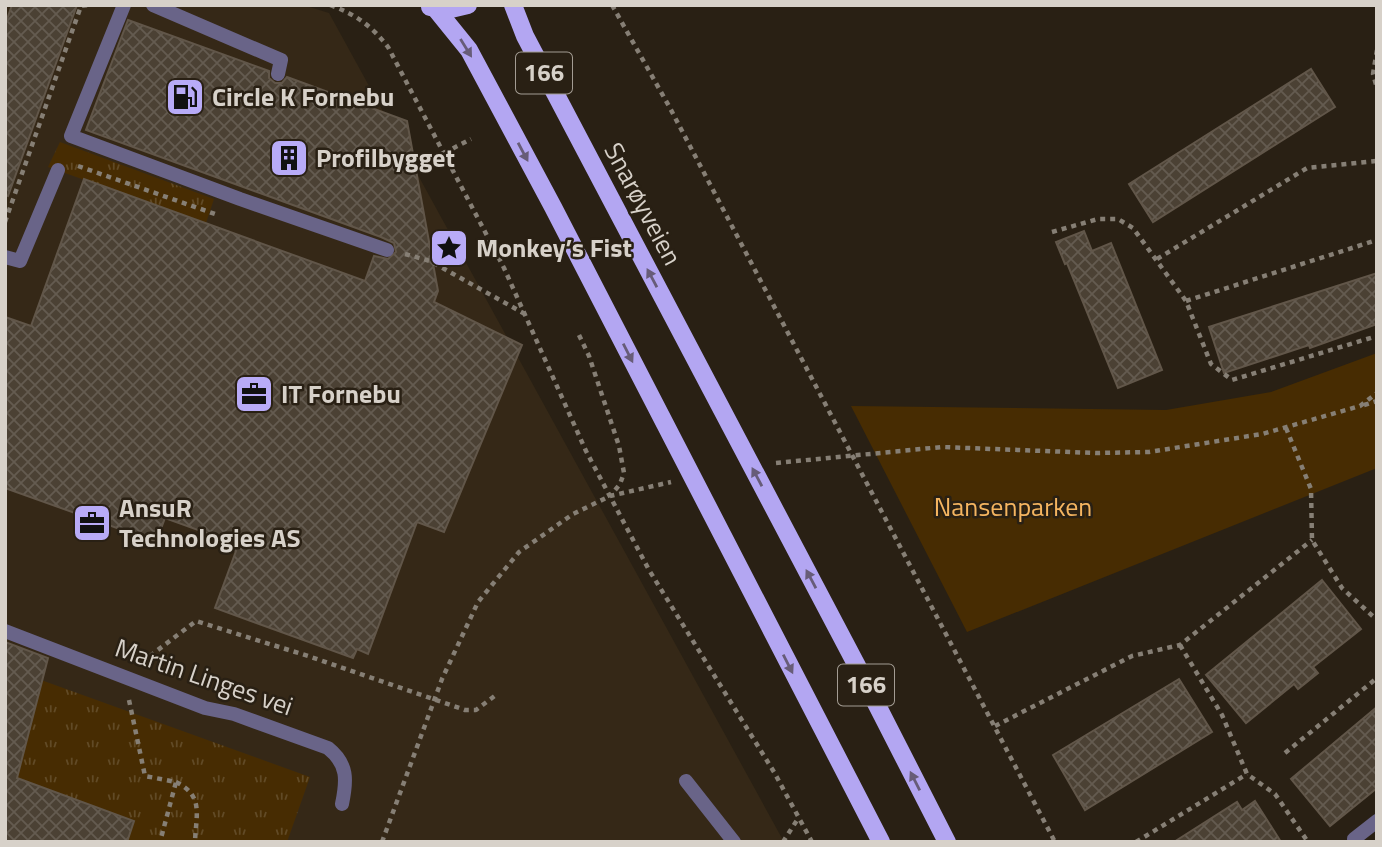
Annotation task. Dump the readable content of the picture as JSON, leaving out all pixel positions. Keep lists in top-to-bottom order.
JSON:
{
  "streets": {
    "main road": ["166", "Snarøyveien"],
    "street": ["Martin Linges vei"]
  },
  "parks": ["Nansenparken"],
  "places": {
    "fuel station": ["Circle K Fornebu"],
    "building": ["Profilbygget"],
    "place": ["Monkey’s Fist"],
    "office": ["IT Fornebu", "AnsuR Technologies AS"]
  }
}
